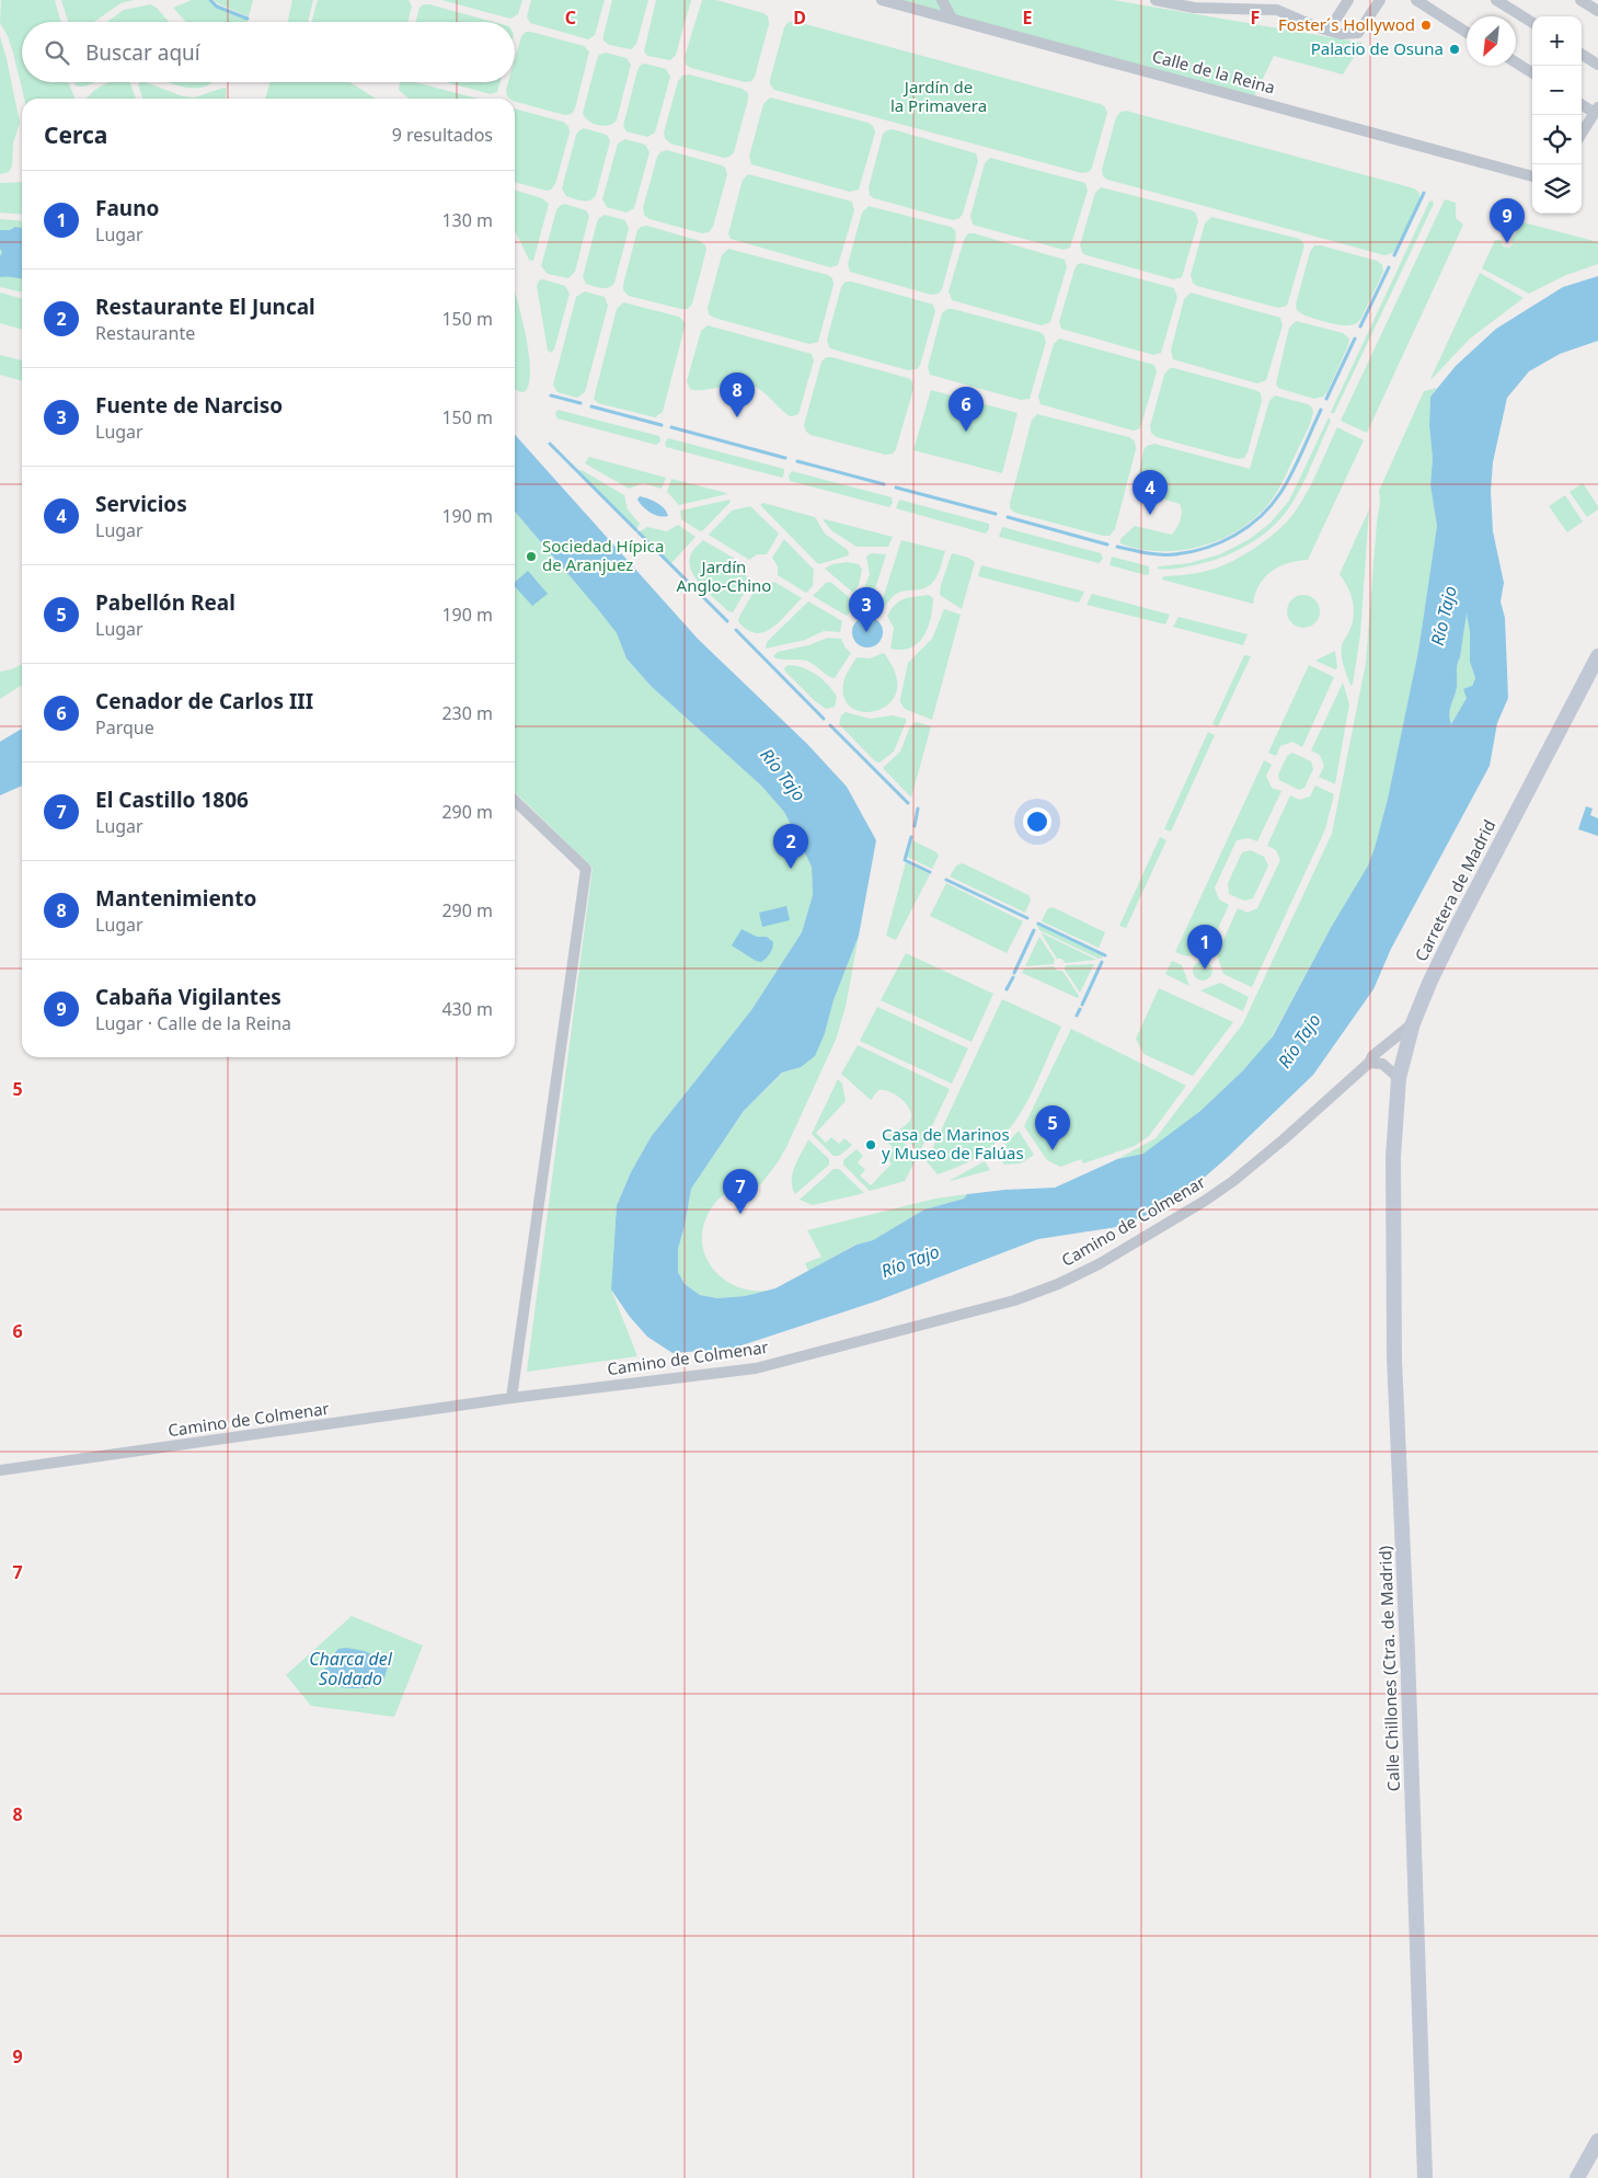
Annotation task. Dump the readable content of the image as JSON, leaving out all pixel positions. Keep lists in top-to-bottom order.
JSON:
{
  "streets": {
    "main road": ["Carretera de Madrid", "Calle Chillones (Ctra. de Madrid)"],
    "street": ["Calle de la Reina", "Camino de Colmenar"]
  },
  "crossings": [
    ["Carretera de Madrid", "Camino de Colmenar"],
    ["Carretera de Madrid", "Calle Chillones (Ctra. de Madrid)"]
  ],
  "water": ["Río Tajo", "Charca del Soldado"],
  "parks": ["Jardín de la Primavera", "Jardín Anglo-Chino"],
  "places": [
    "Foster´s Hollywod",
    "Palacio de Osuna",
    "Sociedad Hípica de Aranjuez",
    "Casa de Marinos y Museo de Falúas"
  ],
  "north": "bottom left",
  "page": {
    "map_buttons": ["+", "−"],
    "search": "Buscar aquí",
    "heading": ["Cerca", "9 resultados"],
    "list": [
      {
        "mark": "1",
        "name": "Fauno",
        "note": "Lugar",
        "value": "130 m"
      },
      {
        "mark": "2",
        "name": "Restaurante El Juncal",
        "note": "Restaurante",
        "value": "150 m"
      },
      {
        "mark": "3",
        "name": "Fuente de Narciso",
        "note": "Lugar",
        "value": "150 m"
      },
      {
        "mark": "4",
        "name": "Servicios",
        "note": "Lugar",
        "value": "190 m"
      },
      {
        "mark": "5",
        "name": "Pabellón Real",
        "note": "Lugar",
        "value": "190 m"
      },
      {
        "mark": "6",
        "name": "Cenador de Carlos III",
        "note": "Parque",
        "value": "230 m"
      },
      {
        "mark": "7",
        "name": "El Castillo 1806",
        "note": "Lugar",
        "value": "290 m"
      },
      {
        "mark": "8",
        "name": "Mantenimiento",
        "note": "Lugar",
        "value": "290 m"
      },
      {
        "mark": "9",
        "name": "Cabaña Vigilantes",
        "note": "Lugar · Calle de la Reina",
        "value": "430 m"
      }
    ],
    "pins": [
      "9",
      "8",
      "6",
      "4",
      "3",
      "2",
      "1",
      "5",
      "7"
    ]
  },
  "grid": {
    "columns": [
      "C",
      "D",
      "E",
      "F"
    ],
    "rows": [
      "5",
      "6",
      "7",
      "8",
      "9"
    ]
  }
}
